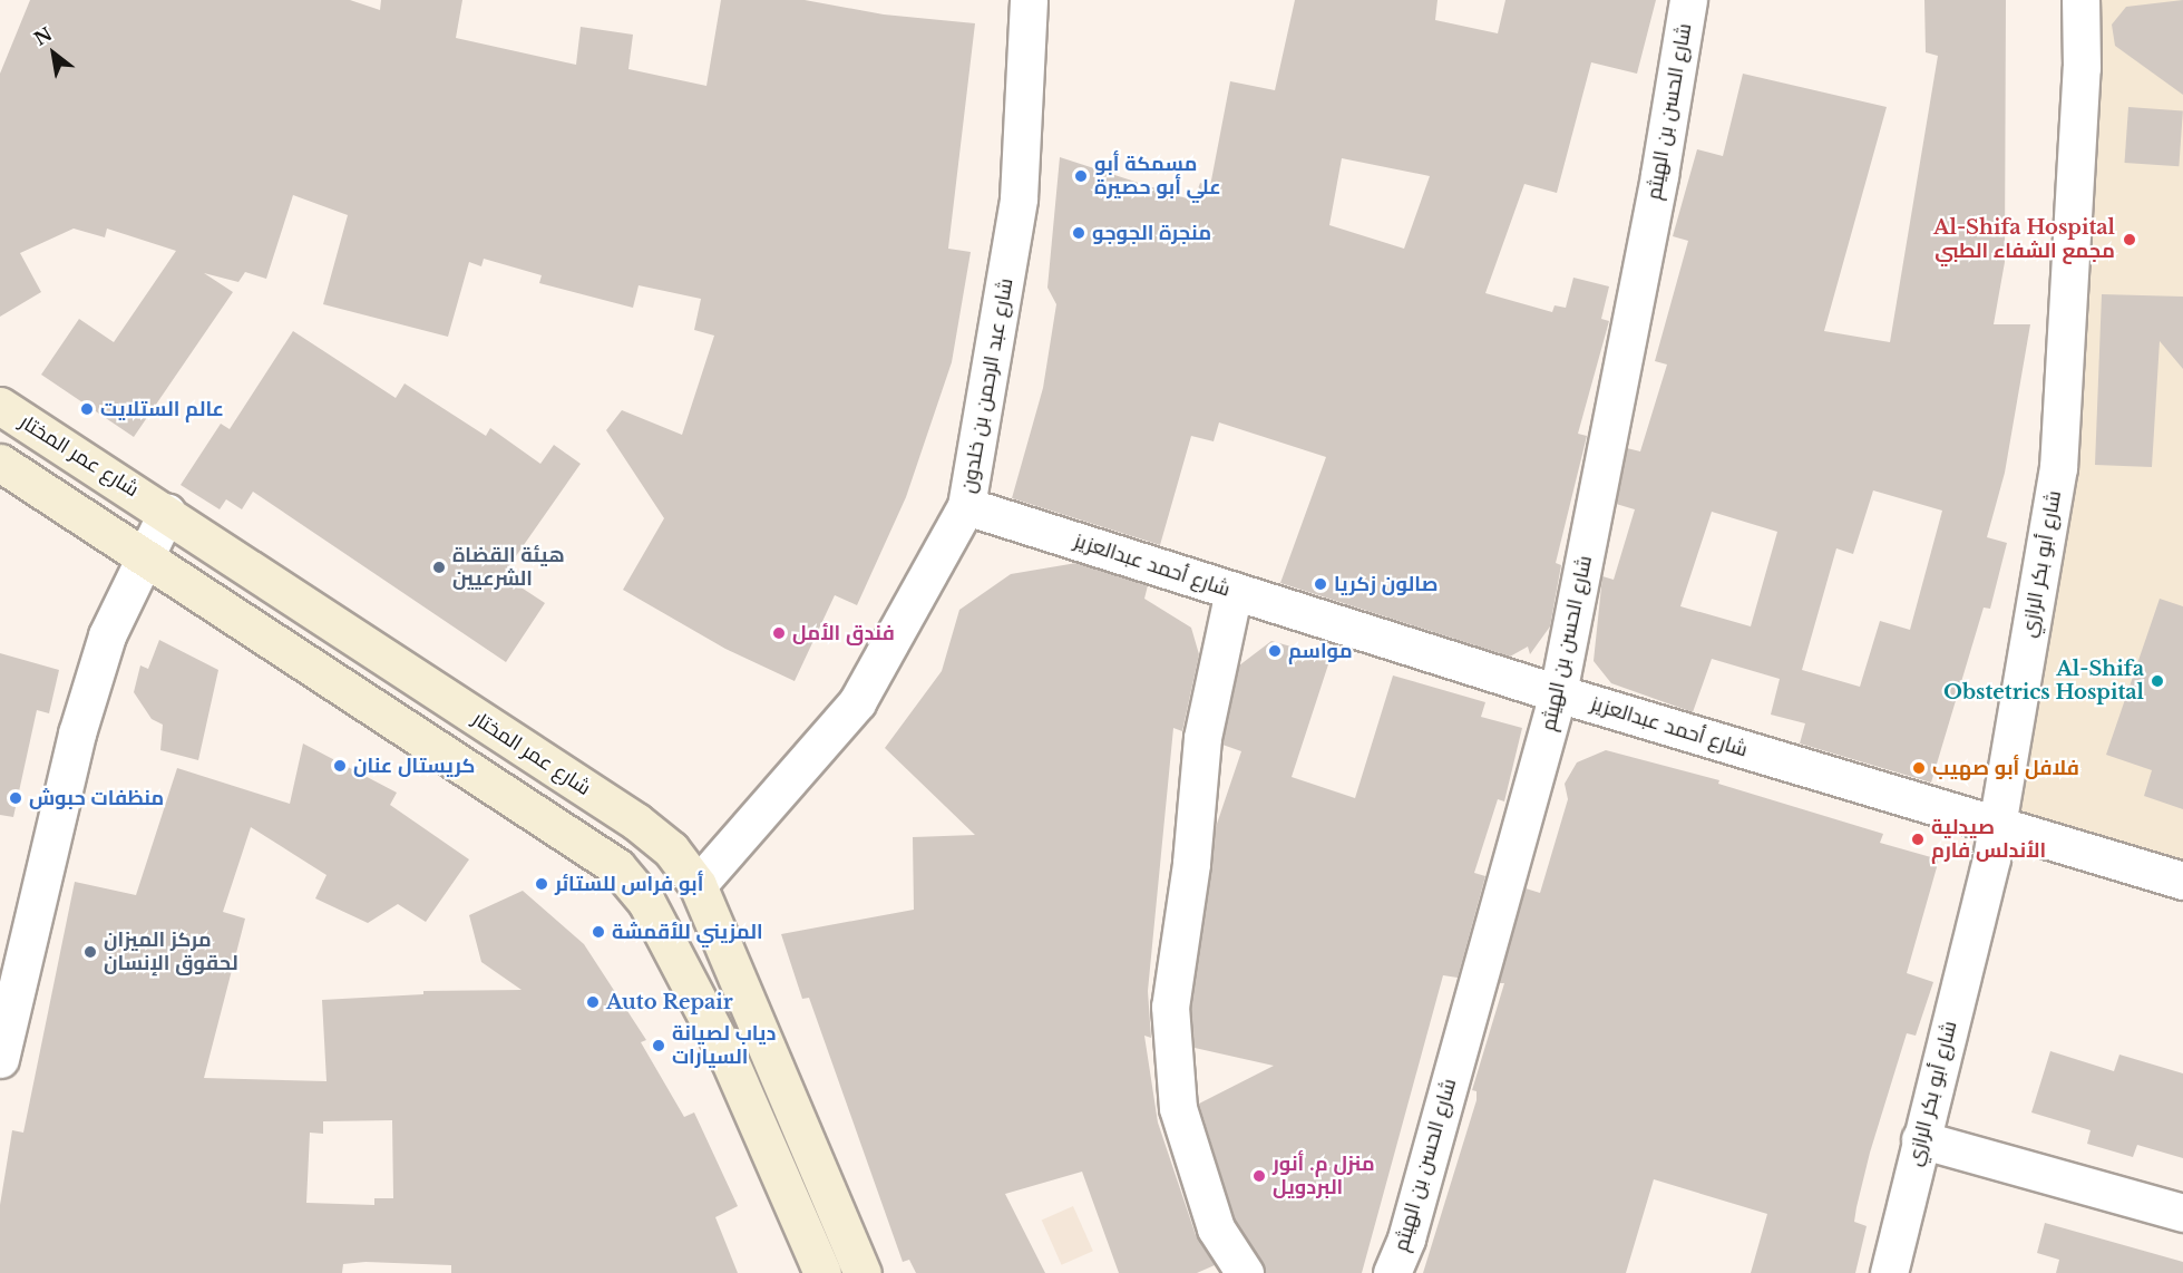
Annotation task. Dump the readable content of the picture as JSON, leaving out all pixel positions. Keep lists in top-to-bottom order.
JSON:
{
  "streets": {
    "main road": ["شارع عمر المختار"],
    "street": [
      "شارع الحسن بن الهيثم",
      "شارع عبد الرحمن بن خلدون",
      "شارع أبو بكر الرازي",
      "شارع أحمد عبدالعزيز"
    ]
  },
  "crossings": [
    ["شارع الحسن بن الهيثم", "شارع أحمد عبدالعزيز"],
    ["شارع عبد الرحمن بن خلدون", "شارع عمر المختار"],
    ["شارع عبد الرحمن بن خلدون", "شارع أحمد عبدالعزيز"],
    ["شارع أبو بكر الرازي", "شارع أحمد عبدالعزيز"]
  ],
  "places": [
    "مسمكة أبو علي أبو حصيرة",
    "منجرة الجوجو",
    "Al-Shifa Hospital مجمع الشفاء الطبي",
    "عالم الستلايت",
    "هيئة القضاة الشرعيين",
    "صالون زكريا",
    "فندق الأمل",
    "مواسم",
    "Al-Shifa Obstetrics Hospital",
    "كريستال عنان",
    "فلافل أبو صهيب",
    "منظفات حبوش",
    "صيدلية الأندلس فارم",
    "أبو فراس للستائر",
    "المزيني للأقمشة",
    "مركز الميزان لحقوق الإنسان",
    "Auto Repair",
    "دياب لصيانة السيارات",
    "منزل م. أنور البردويل"
  ],
  "north": "top left"
}
